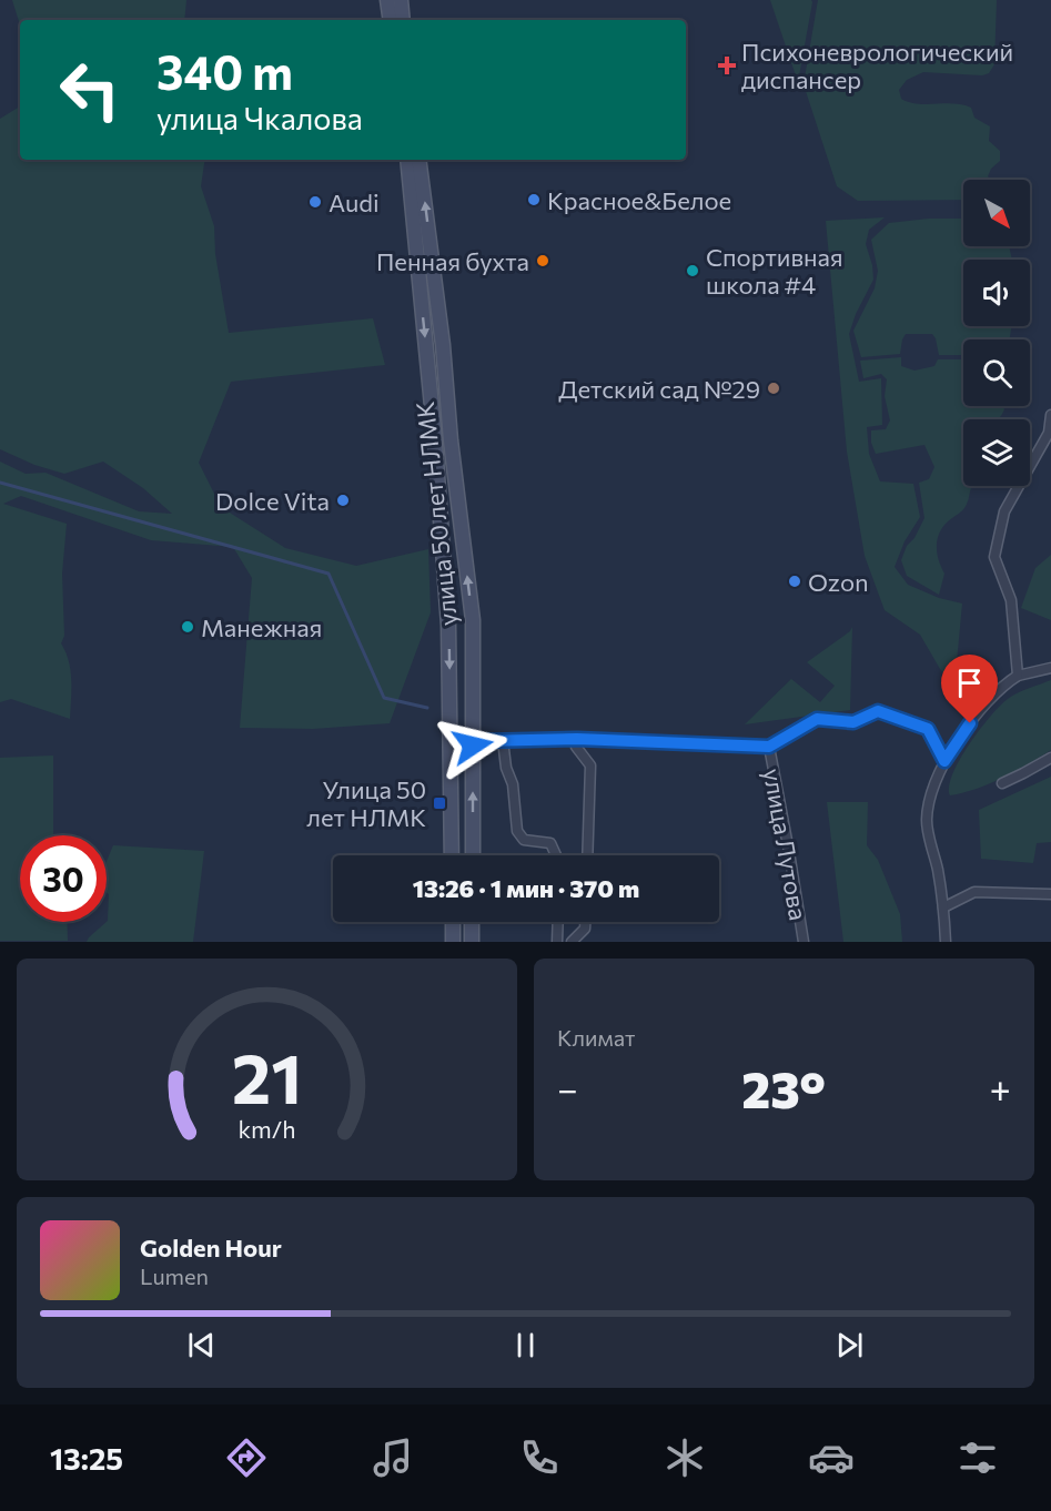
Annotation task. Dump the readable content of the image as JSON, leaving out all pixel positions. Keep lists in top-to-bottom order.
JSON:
{
  "streets": {
    "main road": ["улица 50 лет НЛМК"],
    "street": ["улица Лутова"]
  },
  "places": {
    "health": ["Психоневрологический диспансер"],
    "other": [
      "Красное&Белое",
      "Audi",
      "Пенная бухта",
      "Спортивная школа #4",
      "Детский сад №29",
      "Dolce Vita",
      "Ozon",
      "Манежная"
    ],
    "transit": ["Улица 50 лет НЛМК"]
  },
  "north": "bottom right",
  "page": {
    "turn": ["340 m", "улица Чкалова"],
    "limit": "30",
    "trip": "13:26 · 1 мин · 370 m",
    "tile": "Климат",
    "heat": ["−", "23°", "+"],
    "song": ["Golden Hour", "Lumen"],
    "tabs": "13:25",
    "gauge": ["21", "km/h"]
  }
}
